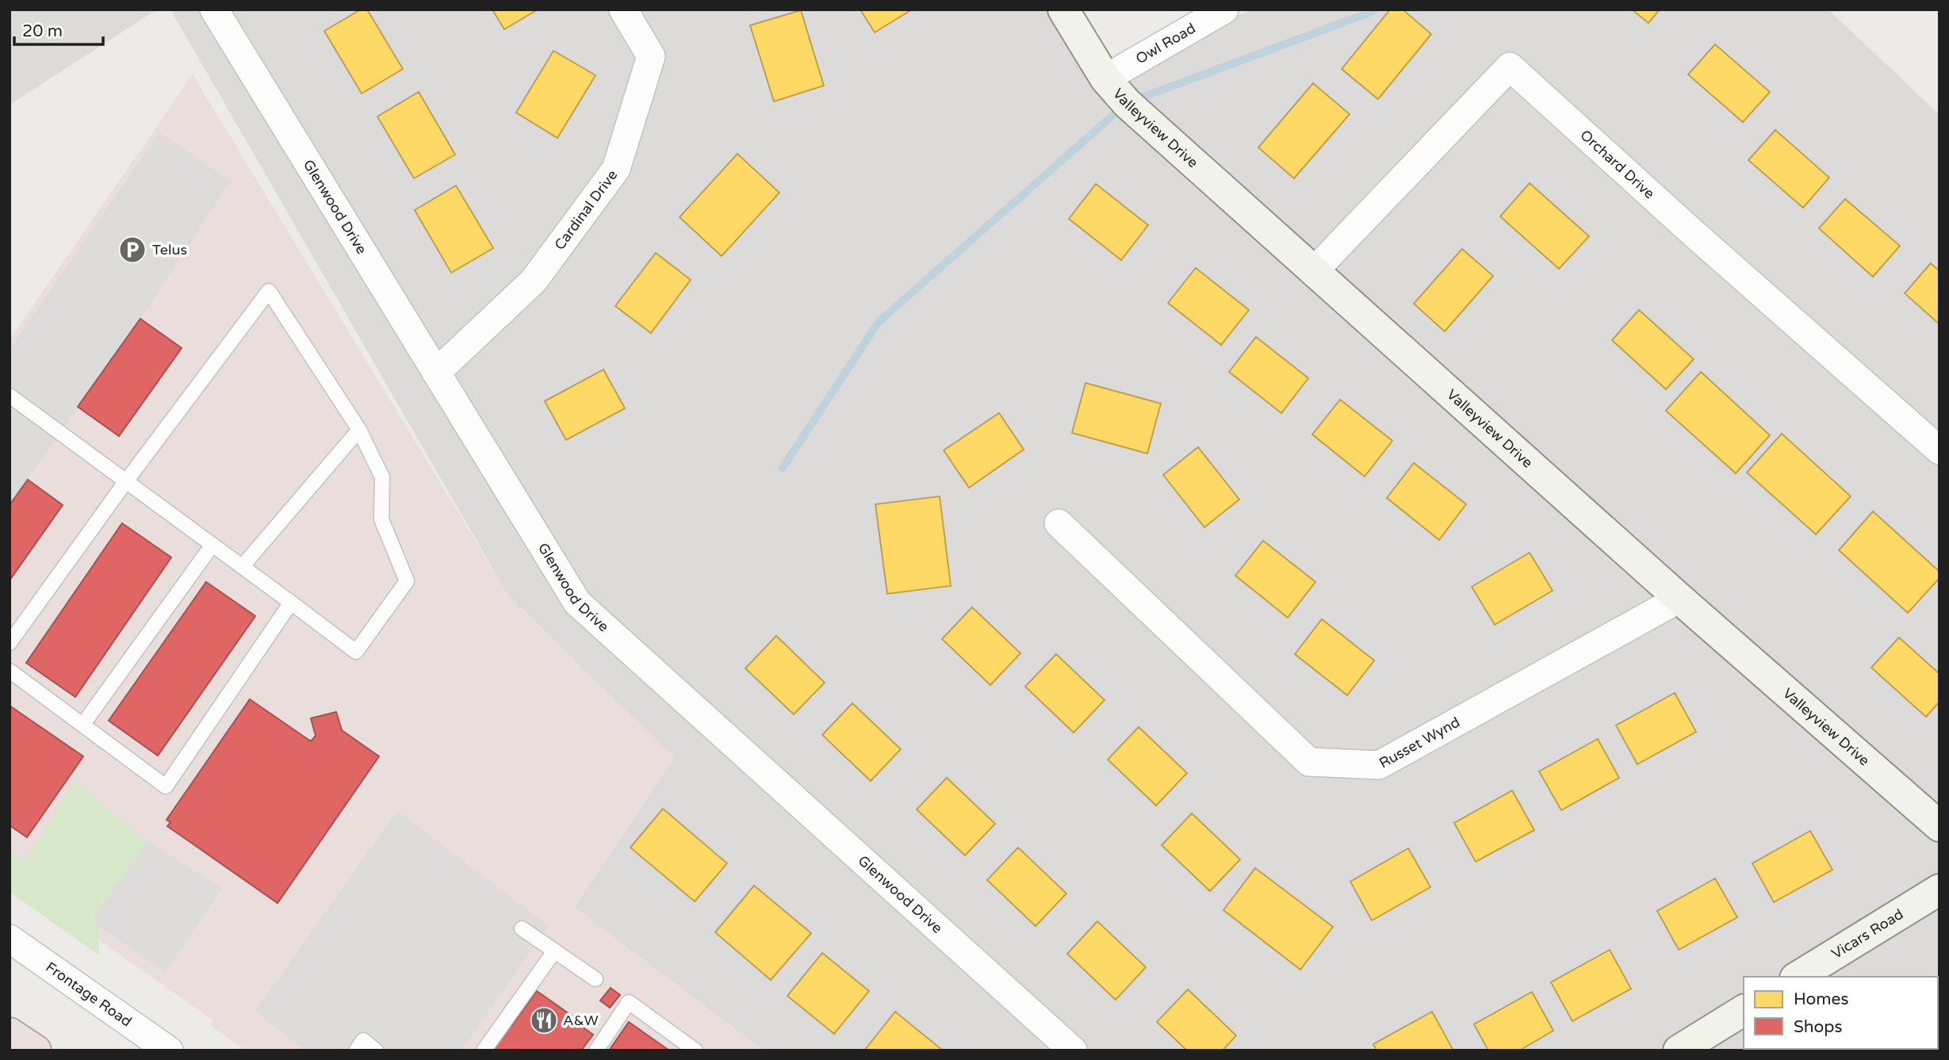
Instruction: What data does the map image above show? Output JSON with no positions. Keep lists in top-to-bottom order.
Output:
{
  "streets": {
    "street": [
      "Owl Road",
      "Valleyview Drive",
      "Orchard Drive",
      "Glenwood Drive",
      "Cardinal Drive",
      "Russet Wynd",
      "Vicars Road",
      "Frontage Road"
    ]
  },
  "crossings": [
    ["Owl Road", "Valleyview Drive"],
    ["Valleyview Drive", "Orchard Drive"],
    ["Valleyview Drive", "Russet Wynd"],
    ["Glenwood Drive", "Cardinal Drive"]
  ],
  "places": {
    "parking": ["Telus"],
    "restaurant": ["A&W"]
  },
  "legend": ["Homes", "Shops"],
  "scale_bar": "20 m"
}
